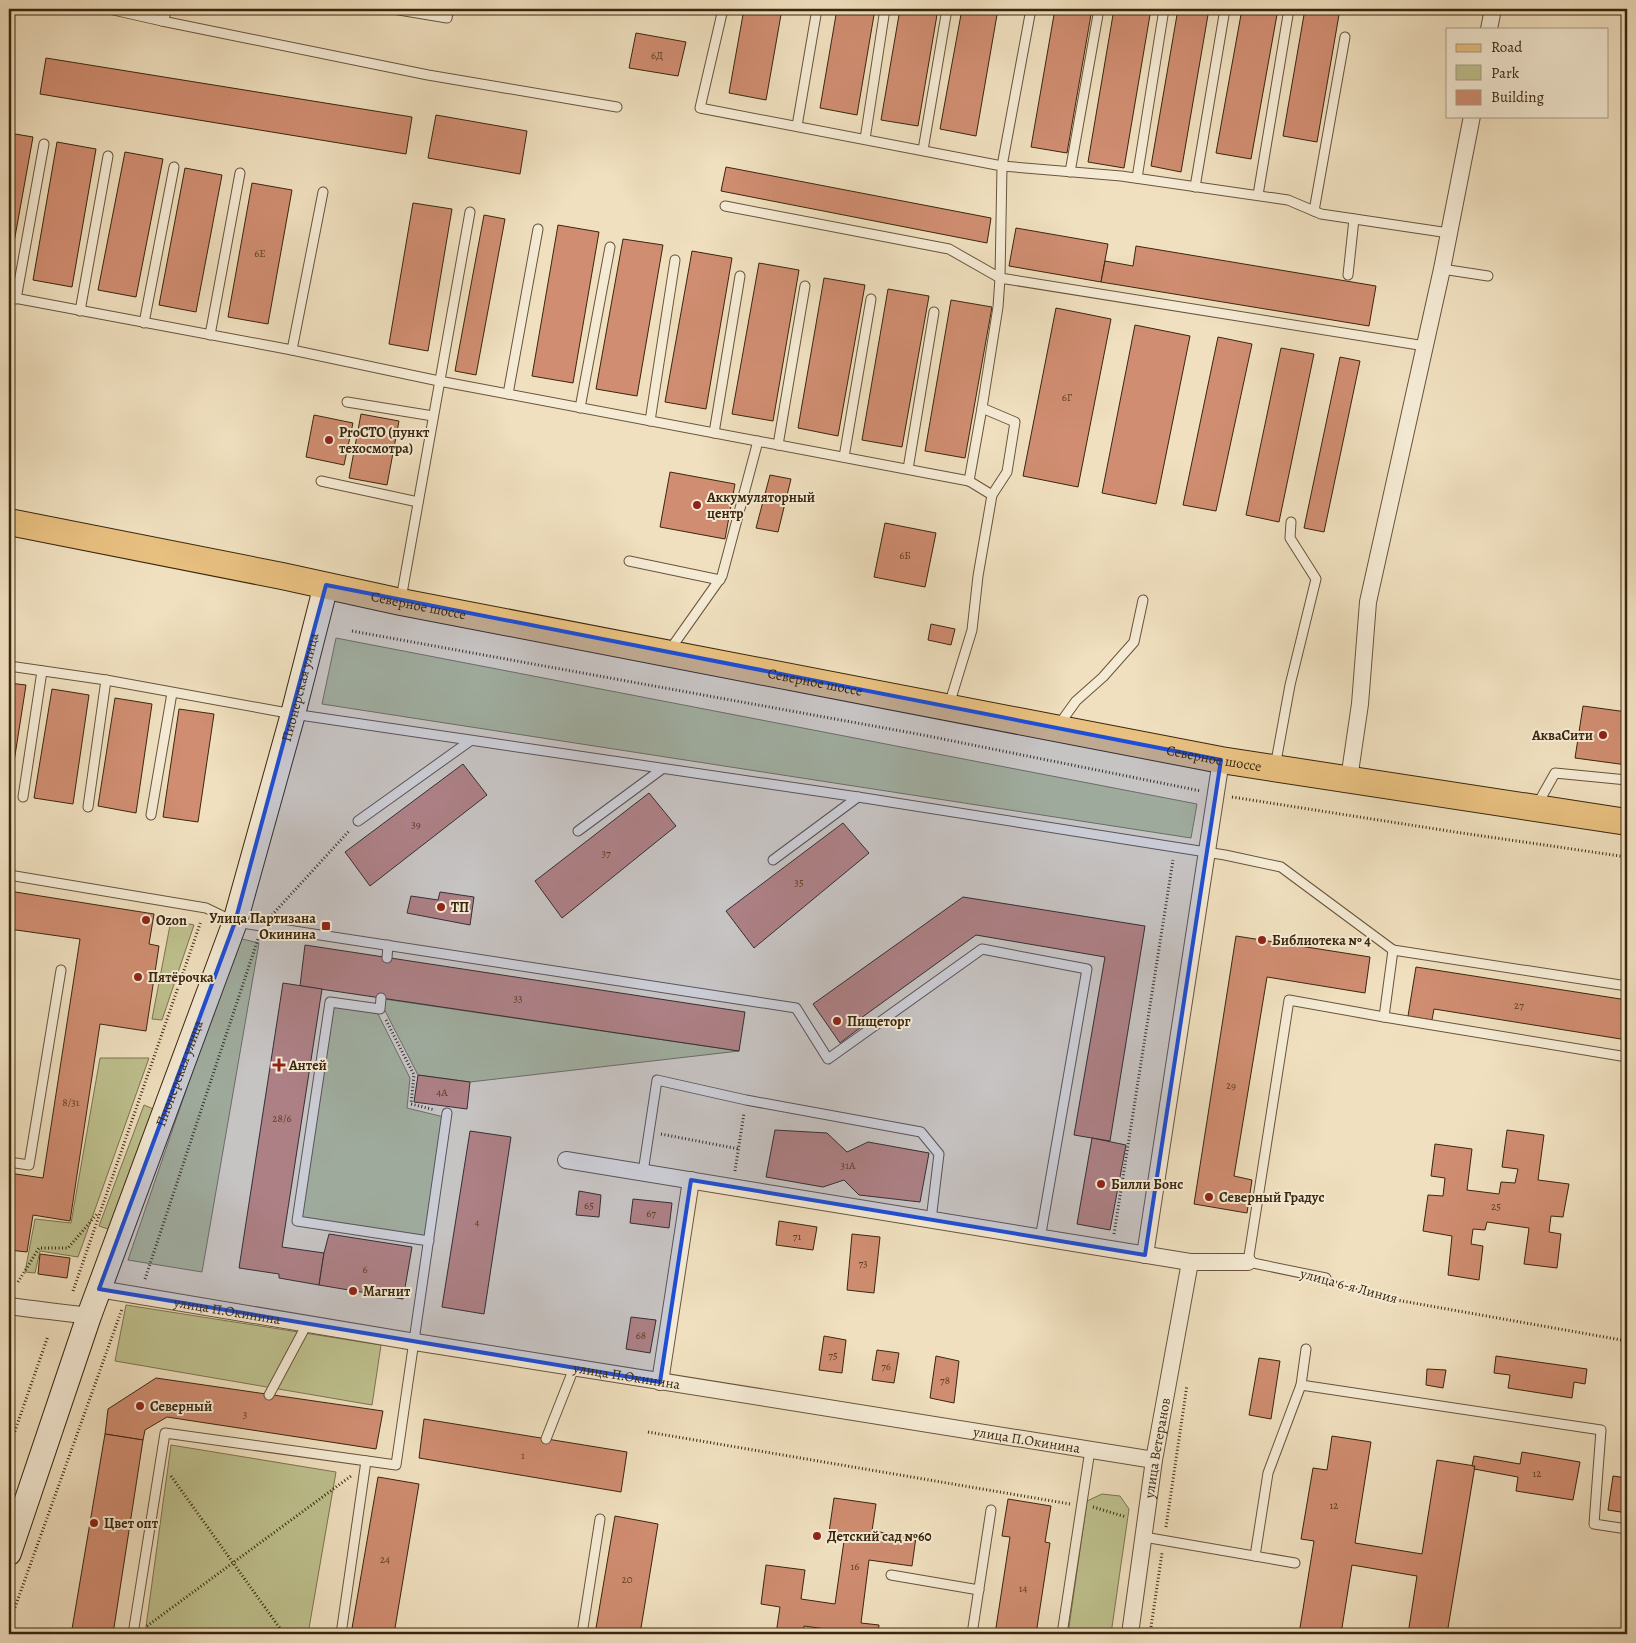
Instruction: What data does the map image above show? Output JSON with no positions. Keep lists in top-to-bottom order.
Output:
{
  "streets": {
    "main road": ["Северное шоссе"],
    "street": [
      "Пионерская улица",
      "улица 6-я Линия",
      "улица П.Окинина",
      "улица Ветеранов"
    ]
  },
  "crossings": [
    ["Северное шоссе", "Пионерская улица"],
    ["Пионерская улица", "улица П.Окинина"],
    ["улица 6-я Линия", "улица Ветеранов"],
    ["улица П.Окинина", "улица Ветеранов"]
  ],
  "places": {
    "other": [
      "ProСТО (пункт техосмотра)",
      "Аккумуляторный центр",
      "АкваСити",
      "ТП",
      "Ozon",
      "Библиотека № 4",
      "Пятёрочка",
      "Пищеторг",
      "Билли Бонс",
      "Северный Градус",
      "Магнит",
      "Северный",
      "Цвет опт",
      "Детский сад №60"
    ],
    "transit": ["Улица Партизана Окинина"],
    "health": ["Антей"]
  },
  "house_numbers": [
    "6Д",
    "6Е",
    "6Г",
    "6Б",
    "39",
    "37",
    "35",
    "33",
    "27",
    "29",
    "4А",
    "8/31",
    "28/6",
    "31А",
    "65",
    "25",
    "67",
    "4",
    "71",
    "73",
    "6",
    "68",
    "75",
    "76",
    "78",
    "3",
    "1",
    "12",
    "12",
    "24",
    "16",
    "20",
    "14"
  ],
  "legend": ["Road", "Park", "Building"]
}
